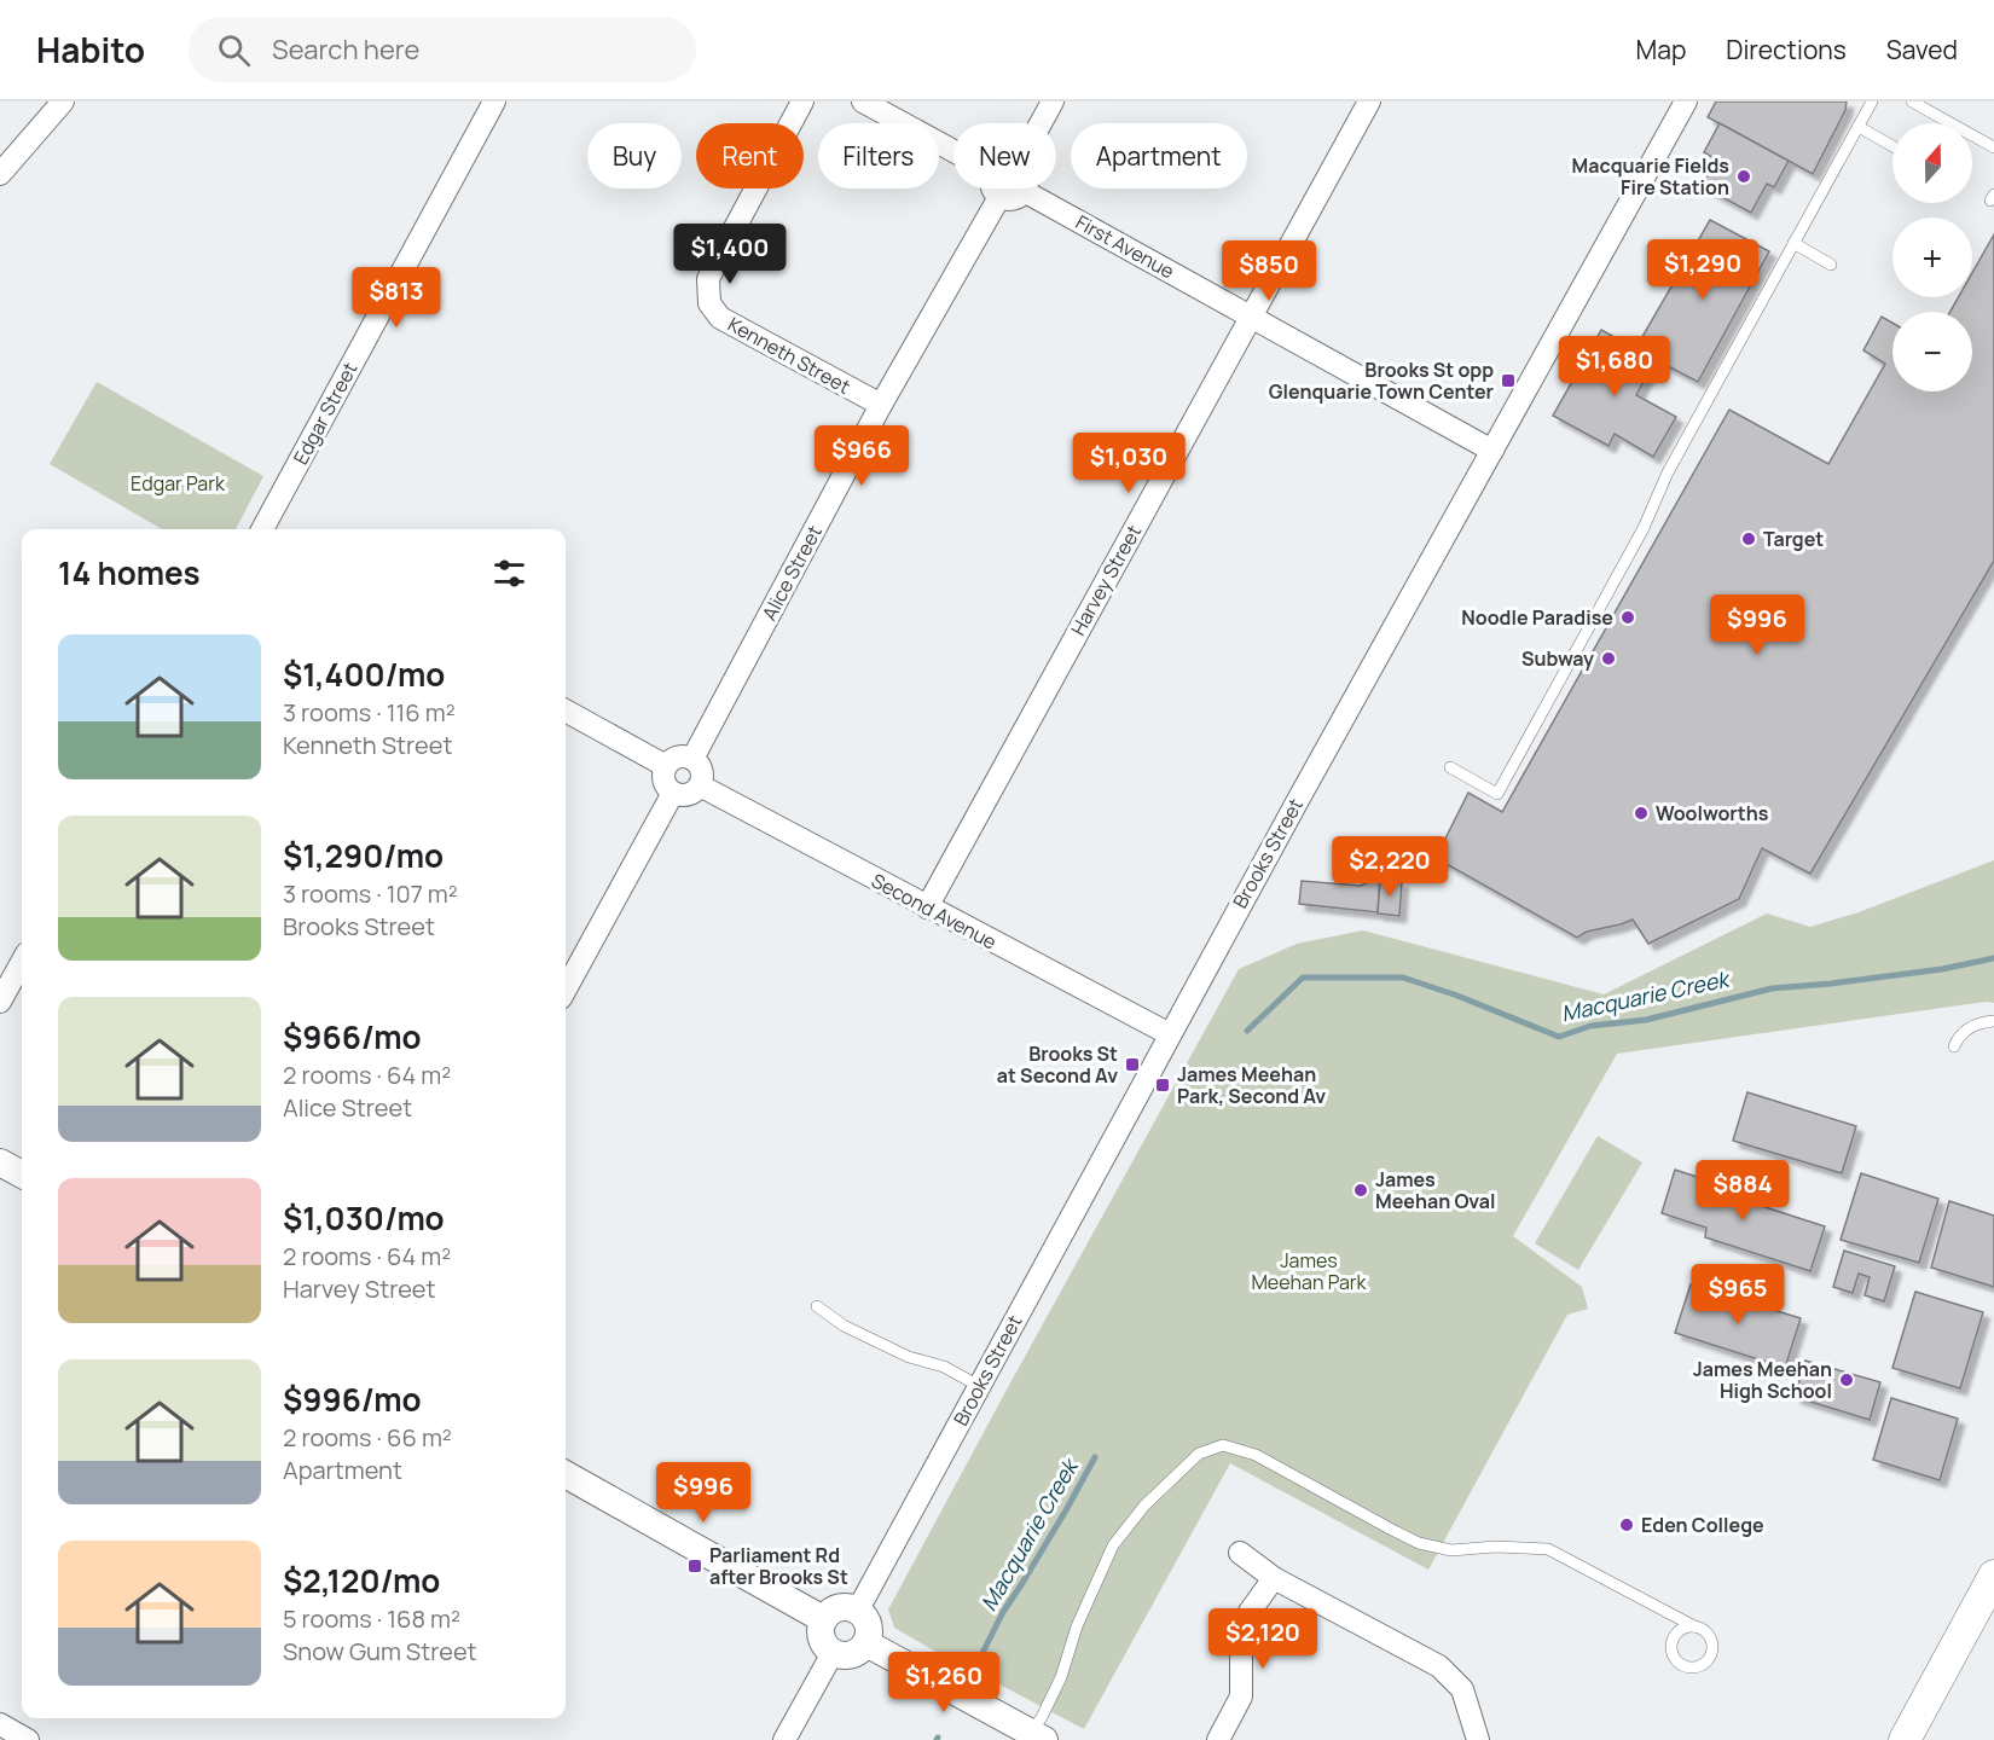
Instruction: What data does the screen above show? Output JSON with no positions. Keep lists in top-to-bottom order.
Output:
{
  "streets": {
    "street": [
      "First Avenue",
      "Kenneth Street",
      "Edgar Street",
      "Alice Street",
      "Harvey Street",
      "Brooks Street",
      "Second Avenue"
    ]
  },
  "crossings": [
    ["First Avenue", "Harvey Street"],
    ["First Avenue", "Brooks Street"],
    ["Kenneth Street", "Alice Street"],
    ["Alice Street", "Second Avenue"],
    ["Harvey Street", "Second Avenue"],
    ["Brooks Street", "Second Avenue"]
  ],
  "water": ["Macquarie Creek"],
  "parks": ["Edgar Park", "James Meehan Park"],
  "places": {
    "other": [
      "Macquarie Fields Fire Station",
      "Target",
      "Noodle Paradise",
      "Subway",
      "Woolworths",
      "James Meehan Oval",
      "James Meehan High School",
      "Eden College"
    ],
    "transit": [
      "Brooks St opp Glenquarie Town Center",
      "Brooks St at Second Av",
      "James Meehan Park, Second Av",
      "Parliament Rd after Brooks St"
    ]
  },
  "north": "top",
  "page": {
    "header": "Habito",
    "search": "Search here",
    "nav": ["Map", "Directions", "Saved"],
    "map_buttons": ["+", "−"],
    "chip": [
      "Buy",
      "Rent",
      "Filters",
      "New",
      "Apartment"
    ],
    "price": [
      "$1,400",
      "$1,290",
      "$850",
      "$813",
      "$1,680",
      "$966",
      "$1,030",
      "$996",
      "$2,220",
      "$884",
      "$965",
      "$996",
      "$2,120",
      "$1,260"
    ],
    "heading": "14 homes",
    "list": [
      {
        "name": "$1,400/mo",
        "note": "3 rooms · 116 m² · Kenneth Street"
      },
      {
        "name": "$1,290/mo",
        "note": "3 rooms · 107 m² · Brooks Street"
      },
      {
        "name": "$966/mo",
        "note": "2 rooms · 64 m² · Alice Street"
      },
      {
        "name": "$1,030/mo",
        "note": "2 rooms · 64 m² · Harvey Street"
      },
      {
        "name": "$996/mo",
        "note": "2 rooms · 66 m² · Apartment"
      },
      {
        "name": "$2,120/mo",
        "note": "5 rooms · 168 m² · Snow Gum Street"
      }
    ]
  }
}
